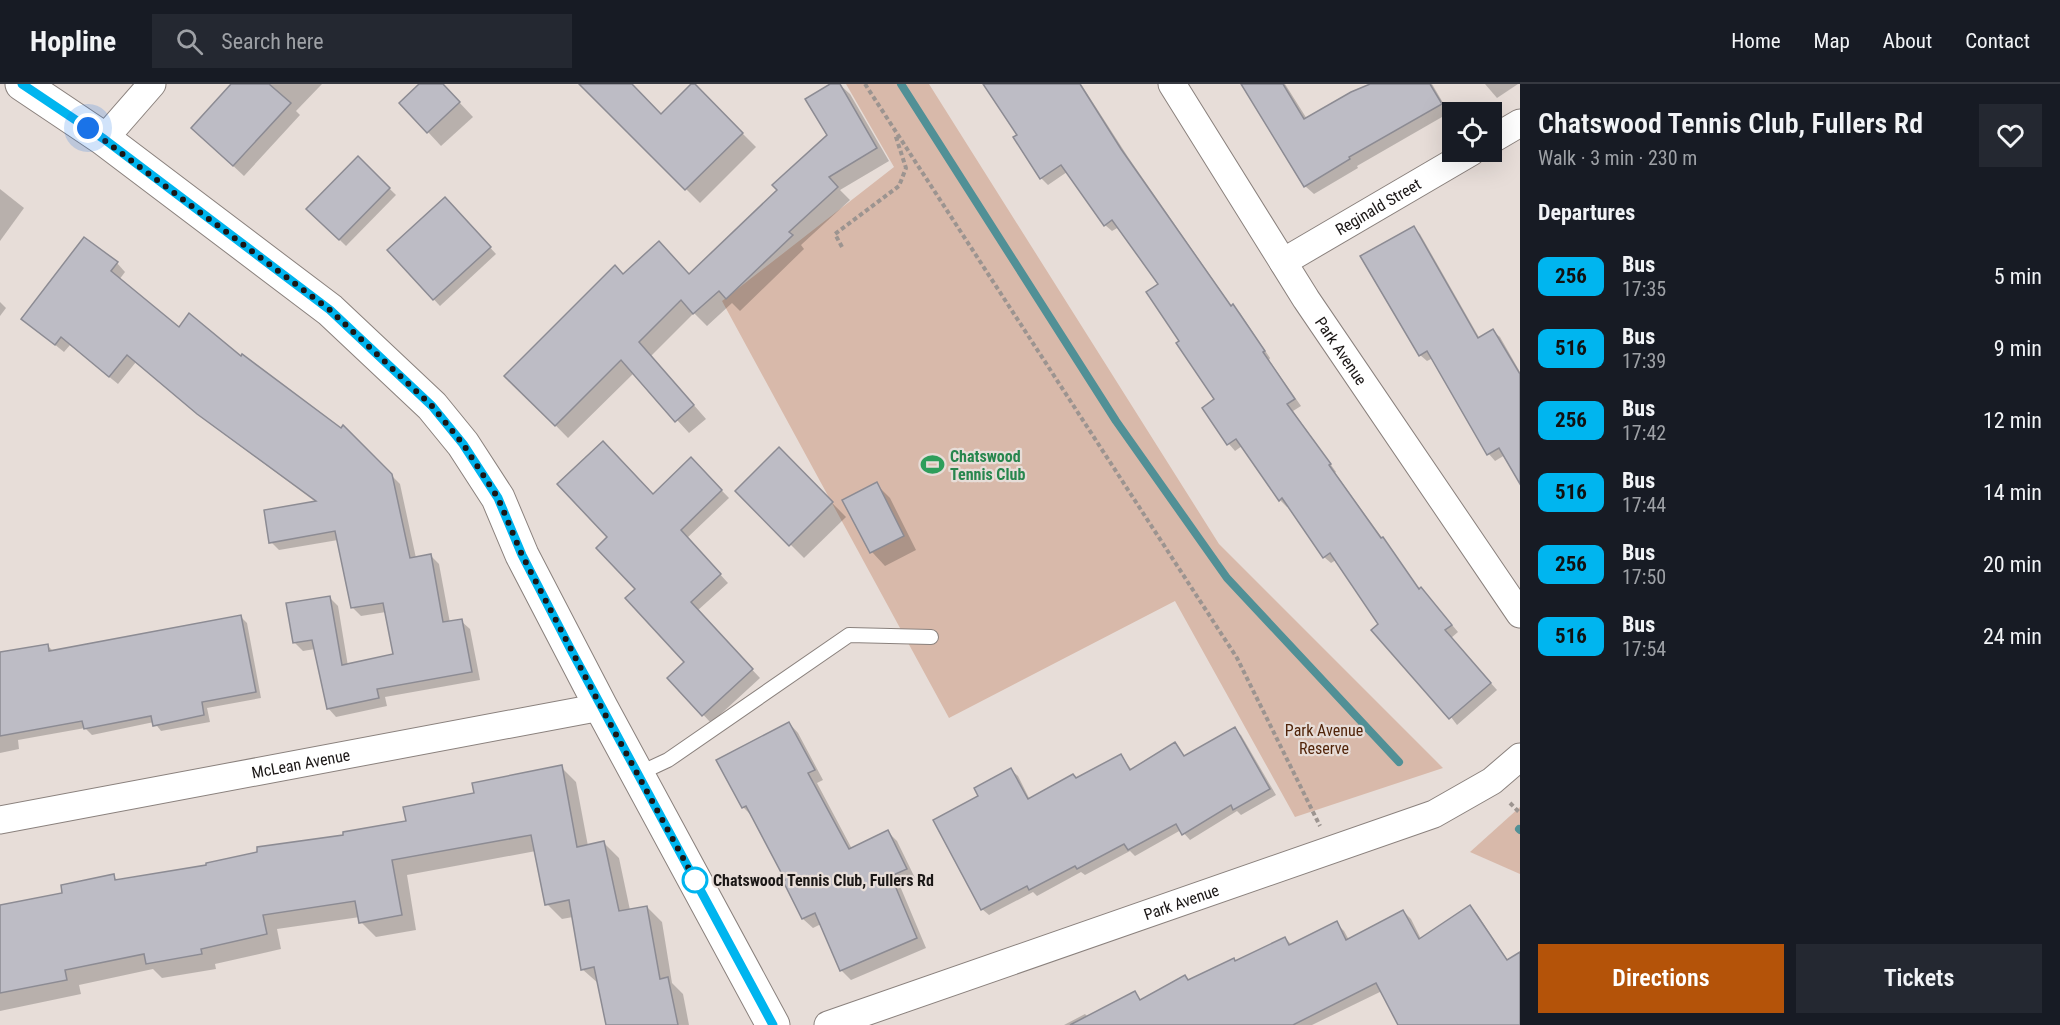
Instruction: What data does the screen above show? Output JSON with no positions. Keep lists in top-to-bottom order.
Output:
{
  "streets": {
    "street": ["Reginald Street", "Park Avenue", "McLean Avenue"]
  },
  "crossings": [
    ["Reginald Street", "Park Avenue"]
  ],
  "parks": ["Park Avenue Reserve"],
  "places": {
    "sports": ["Chatswood Tennis Club"],
    "other": ["Chatswood Tennis Club, Fullers Rd"]
  },
  "lines": ["bus line 256"],
  "page": {
    "header": "Hopline",
    "search": "Search here",
    "nav": [
      "Home",
      "Map",
      "About",
      "Contact"
    ],
    "heading": [
      ["Chatswood Tennis Club, Fullers Rd", "Walk · 3 min · 230 m"],
      "Departures"
    ],
    "list": [
      {
        "mark": "256",
        "name": "Bus",
        "note": "17:35",
        "value": "5 min"
      },
      {
        "mark": "516",
        "name": "Bus",
        "note": "17:39",
        "value": "9 min"
      },
      {
        "mark": "256",
        "name": "Bus",
        "note": "17:42",
        "value": "12 min"
      },
      {
        "mark": "516",
        "name": "Bus",
        "note": "17:44",
        "value": "14 min"
      },
      {
        "mark": "256",
        "name": "Bus",
        "note": "17:50",
        "value": "20 min"
      },
      {
        "mark": "516",
        "name": "Bus",
        "note": "17:54",
        "value": "24 min"
      }
    ],
    "buttons": ["Directions", "Tickets"]
  }
}
